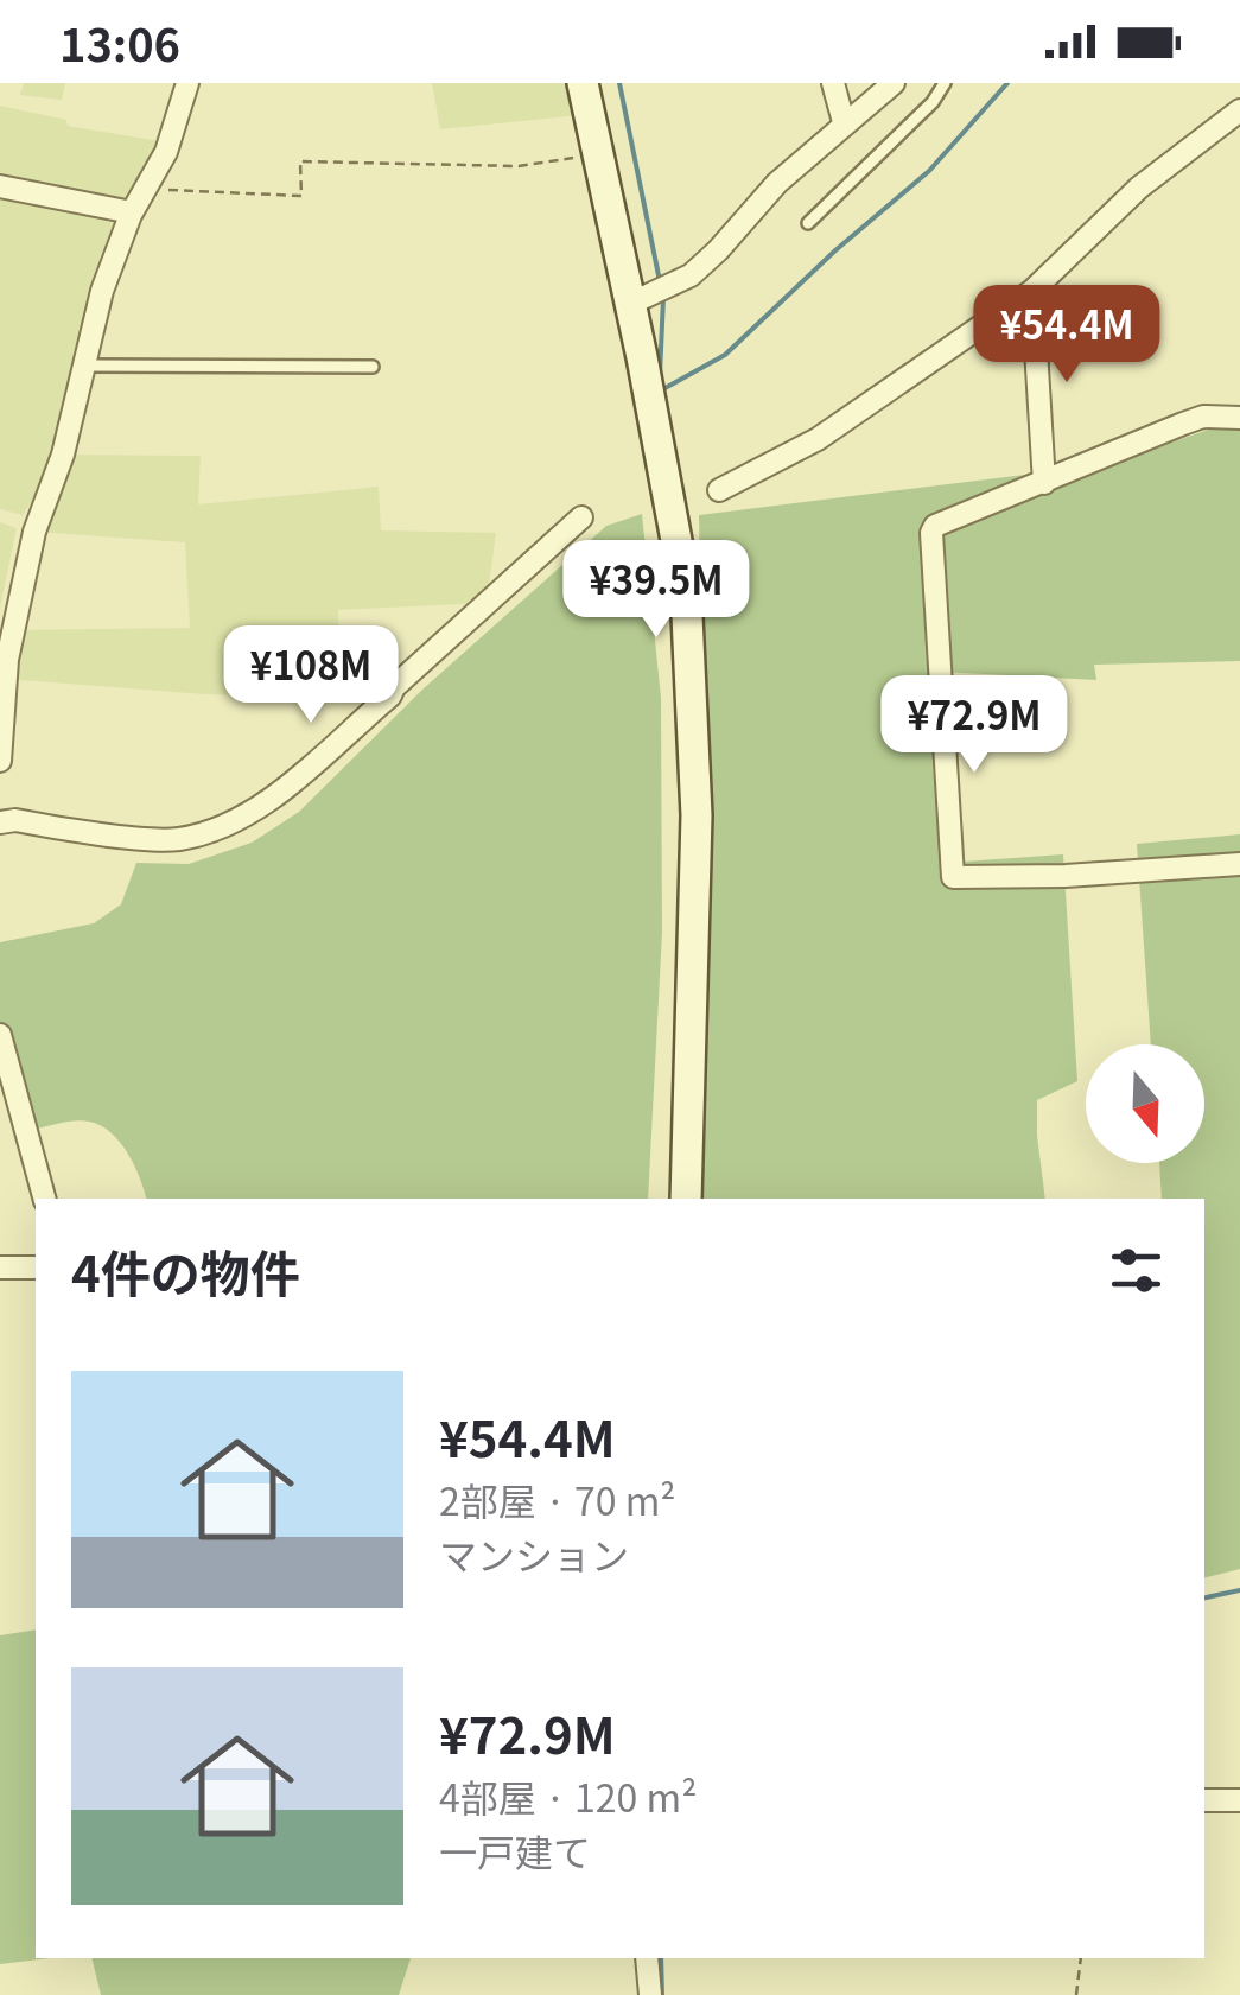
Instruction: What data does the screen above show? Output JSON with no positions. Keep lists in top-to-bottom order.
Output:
{
  "north": "bottom",
  "page": {
    "status": "13:06",
    "price": [
      "¥54.4M",
      "¥39.5M",
      "¥108M",
      "¥72.9M"
    ],
    "heading": "4件の物件",
    "list": [
      {
        "name": "¥54.4M",
        "note": "2部屋 · 70 m² · マンション"
      },
      {
        "name": "¥72.9M",
        "note": "4部屋 · 120 m² · 一戸建て"
      }
    ]
  }
}
